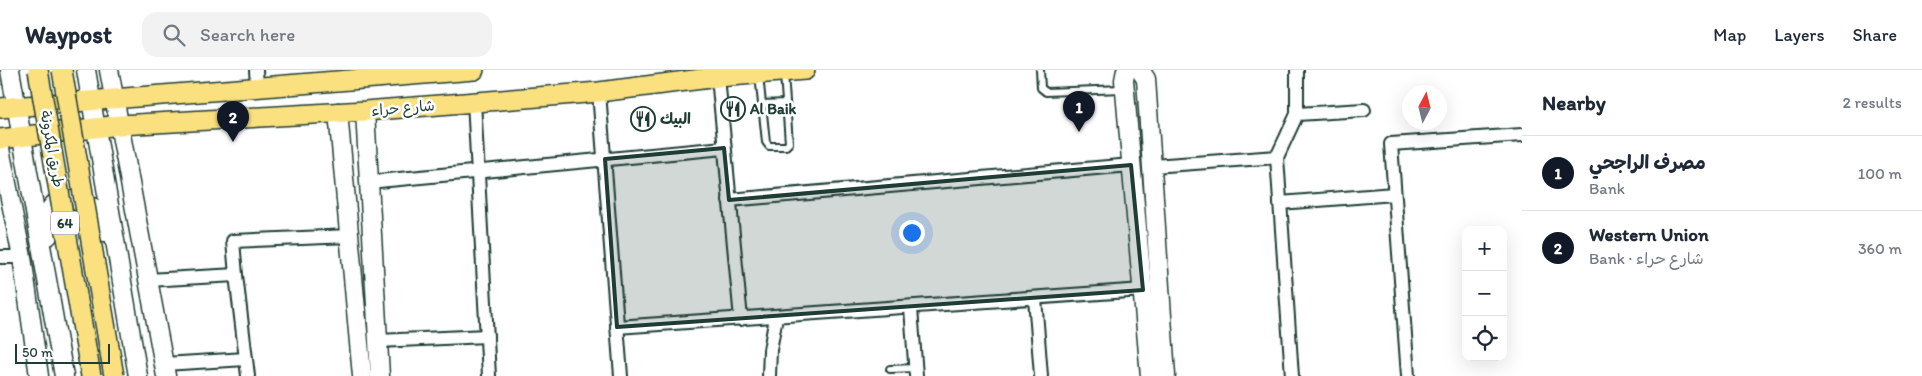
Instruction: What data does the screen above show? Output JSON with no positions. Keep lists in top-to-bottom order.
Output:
{
  "streets": {
    "main road": ["شارع حراء", "طريق المكرونة", "64"]
  },
  "places": {
    "restaurant": ["Al Baik", "البيك"]
  },
  "scale_bar": "50 m",
  "north": "top",
  "page": {
    "header": "Waypost",
    "search": "Search here",
    "nav": ["Map", "Layers", "Share"],
    "heading": ["Nearby", "2 results"],
    "pins": ["1", "2"],
    "list": [
      {
        "mark": "1",
        "name": "مصرف الراجحي",
        "note": "Bank",
        "value": "100 m"
      },
      {
        "mark": "2",
        "name": "Western Union",
        "note": "Bank · شارع حراء",
        "value": "360 m"
      }
    ],
    "map_buttons": ["+", "−"],
    "scale": "50 m"
  }
}
